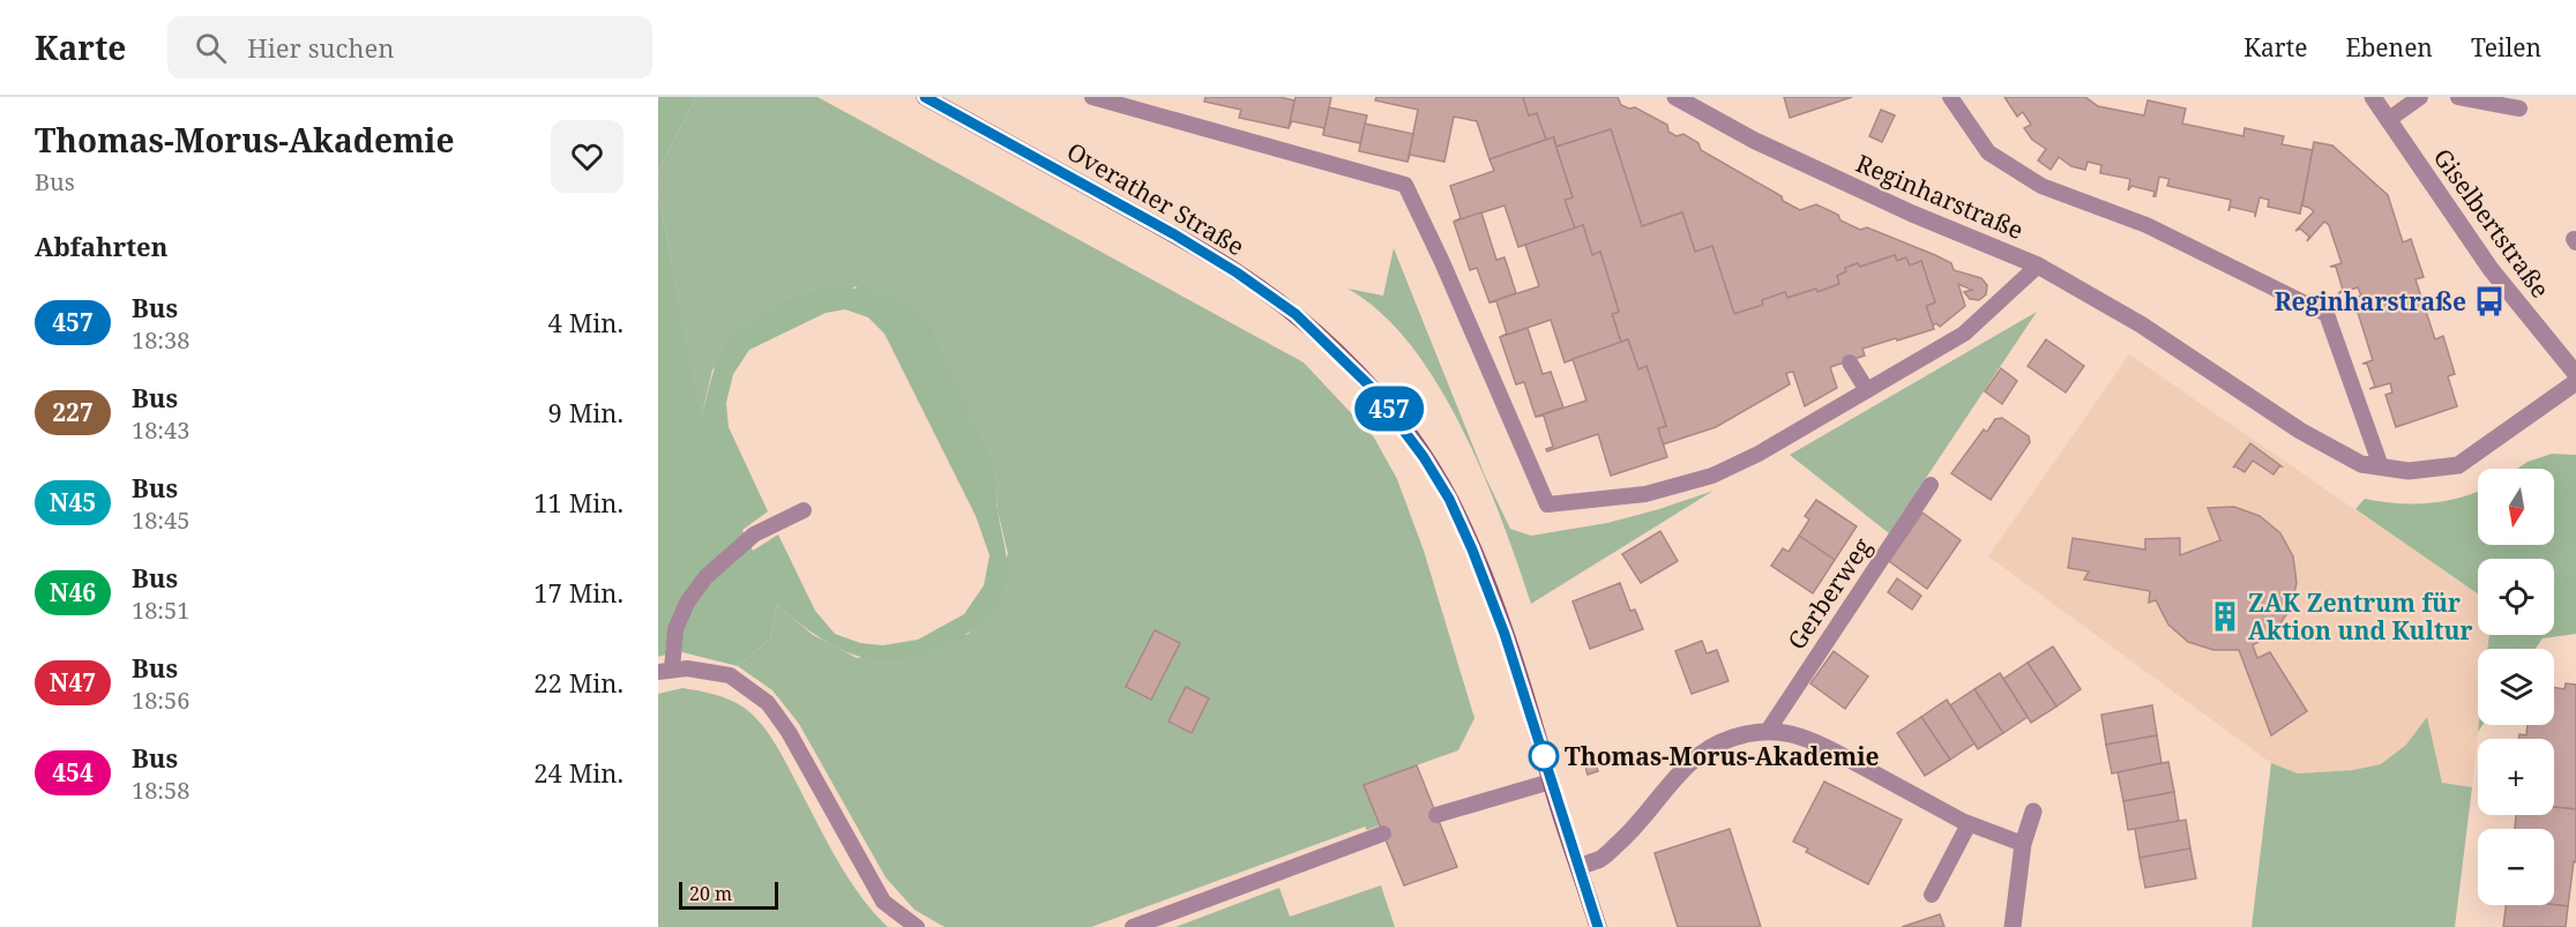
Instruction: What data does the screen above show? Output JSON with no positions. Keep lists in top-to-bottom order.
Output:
{
  "streets": {
    "main road": ["Overather Straße"],
    "street": ["Reginharstraße", "Giselbertstraße"],
    "lane": ["Gerberweg"]
  },
  "places": {
    "bus stop": ["Reginharstraße"],
    "building": ["ZAK Zentrum für Aktion und Kultur"],
    "other": ["Thomas-Morus-Akademie"]
  },
  "lines": ["bus line 457"],
  "scale_bar": "20 m",
  "north": "bottom",
  "page": {
    "header": "Karte",
    "search": "Hier suchen",
    "nav": ["Karte", "Ebenen", "Teilen"],
    "heading": [
      ["Thomas-Morus-Akademie", "Bus"],
      "Abfahrten"
    ],
    "on_map": "457",
    "list": [
      {
        "mark": "457",
        "name": "Bus",
        "note": "18:38",
        "value": "4 Min."
      },
      {
        "mark": "227",
        "name": "Bus",
        "note": "18:43",
        "value": "9 Min."
      },
      {
        "mark": "N45",
        "name": "Bus",
        "note": "18:45",
        "value": "11 Min."
      },
      {
        "mark": "N46",
        "name": "Bus",
        "note": "18:51",
        "value": "17 Min."
      },
      {
        "mark": "N47",
        "name": "Bus",
        "note": "18:56",
        "value": "22 Min."
      },
      {
        "mark": "454",
        "name": "Bus",
        "note": "18:58",
        "value": "24 Min."
      }
    ],
    "map_buttons": ["+", "−"],
    "scale": "20 m"
  }
}
